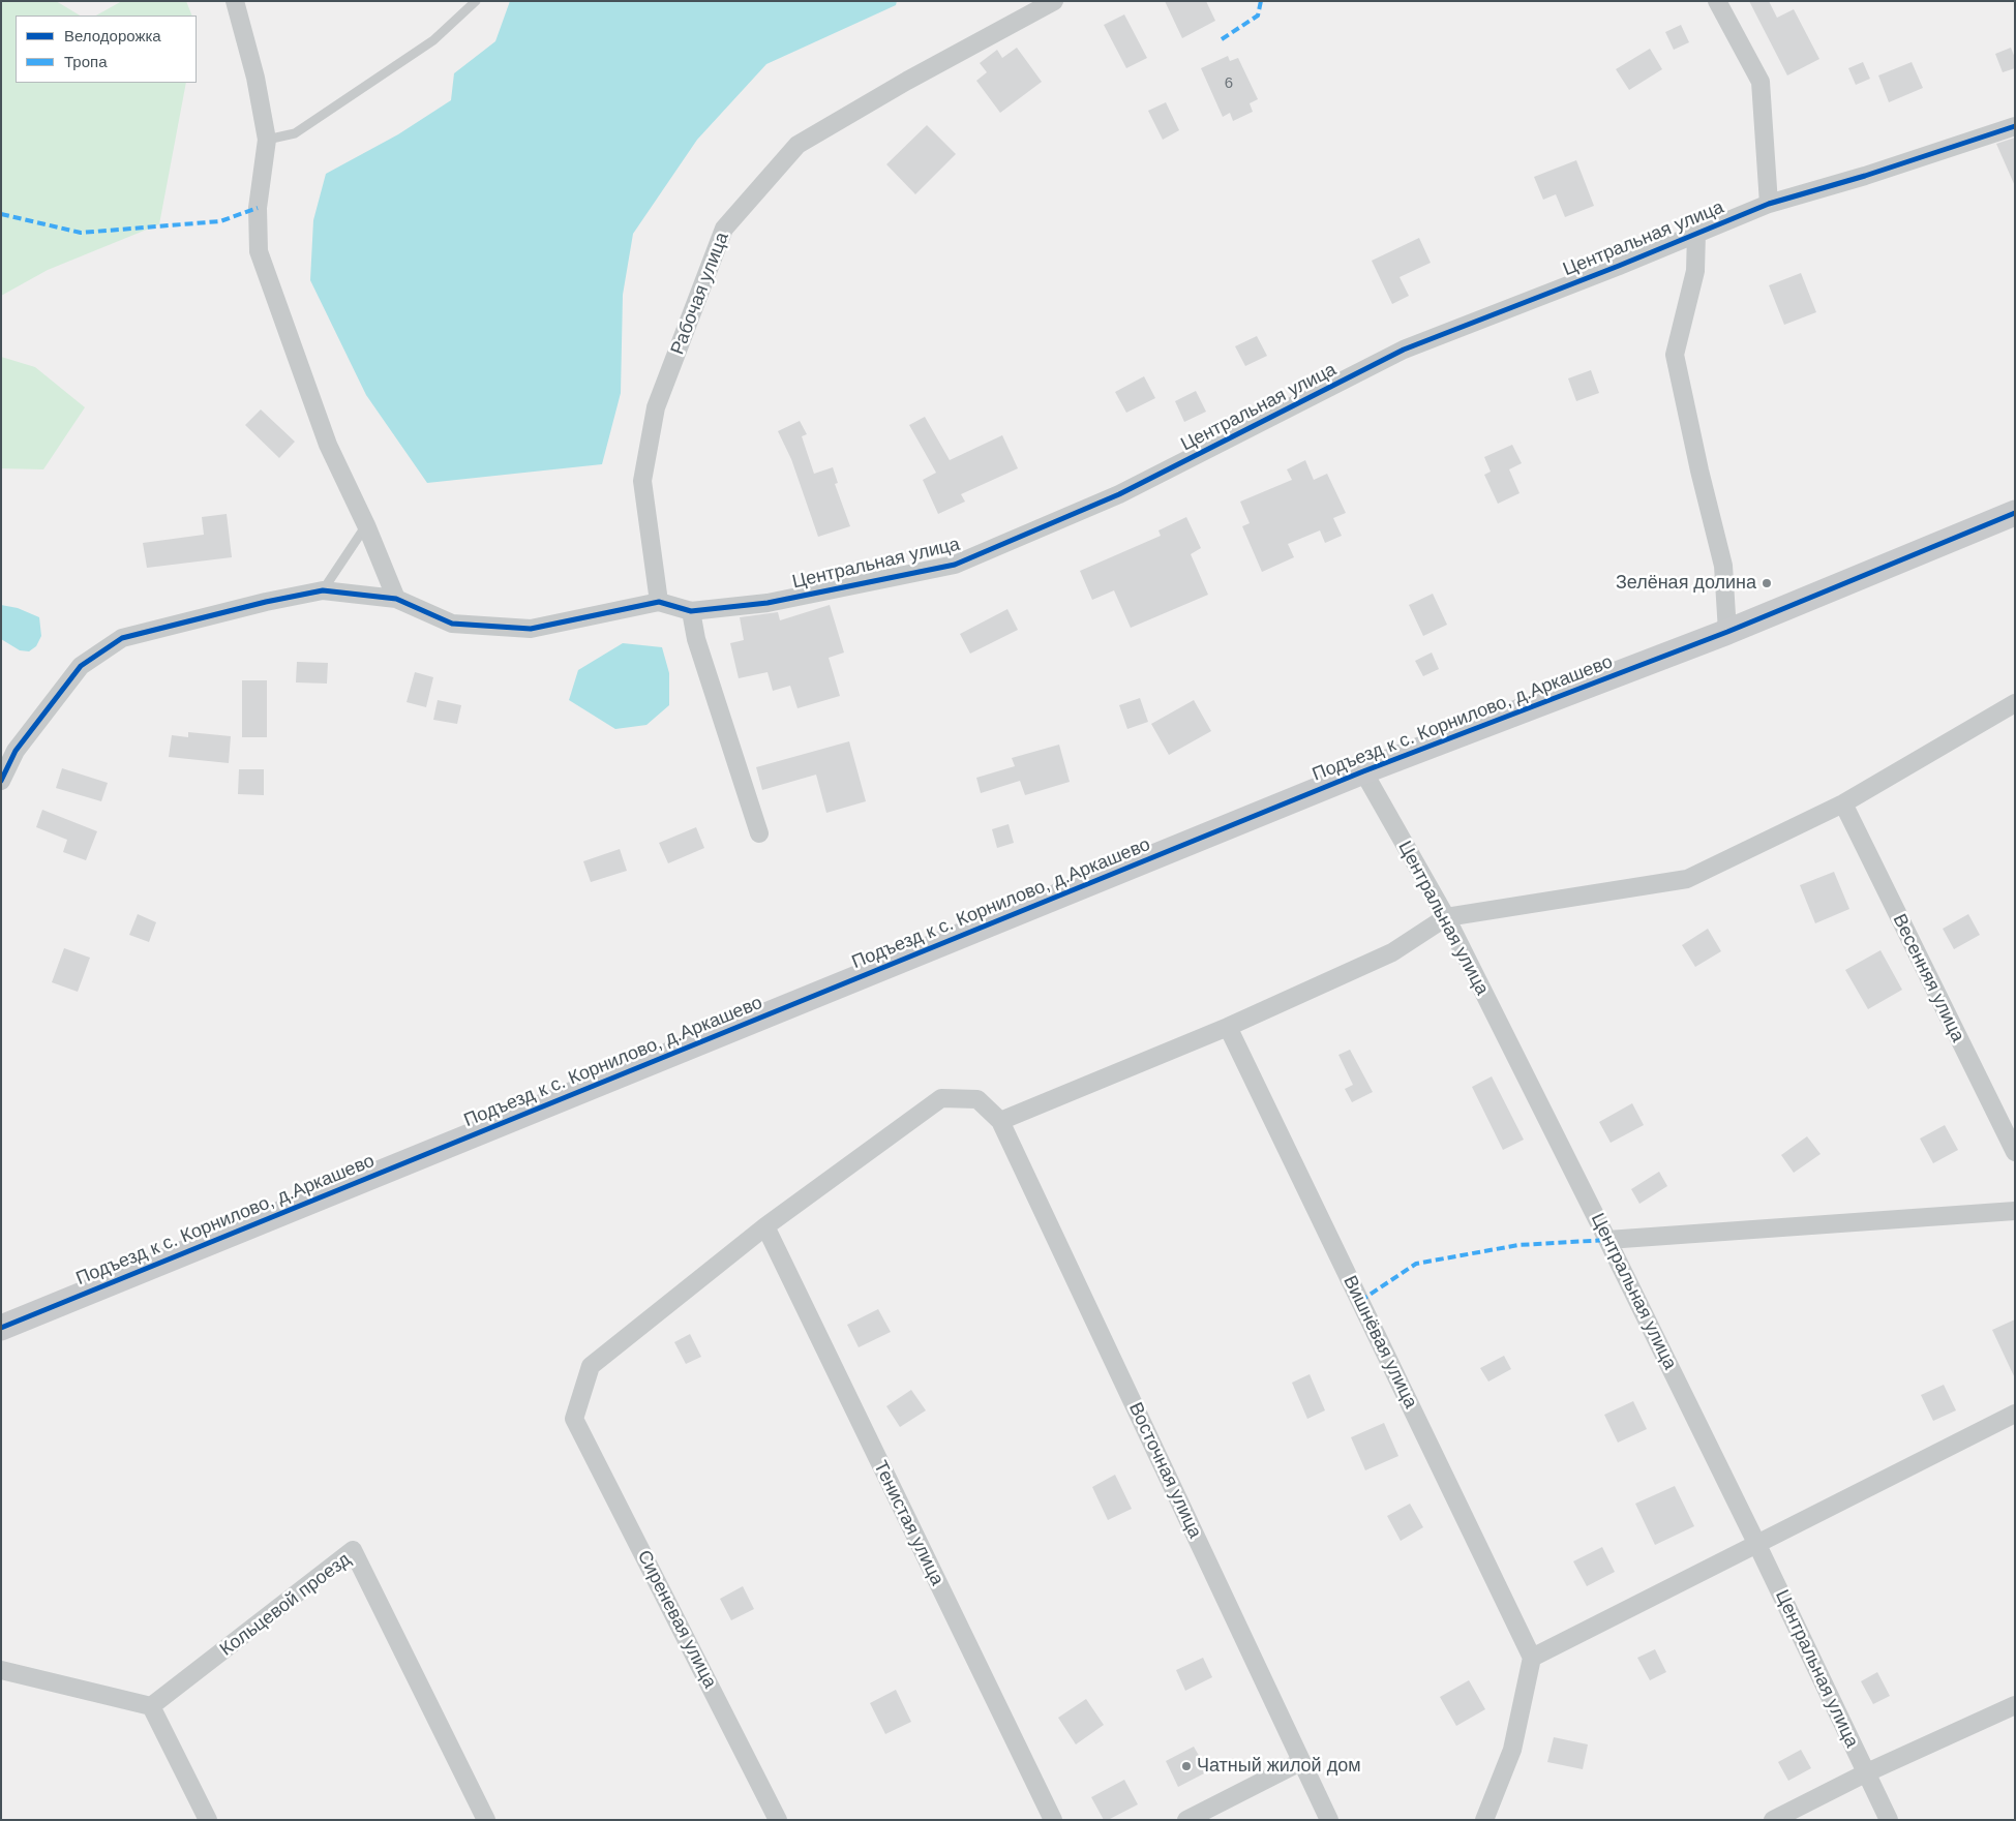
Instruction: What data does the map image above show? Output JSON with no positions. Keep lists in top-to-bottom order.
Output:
{
  "streets": {
    "street": [
      "Центральная улица",
      "Рабочая улица",
      "Подъезд к с. Корнилово, д.Аркашево",
      "Весенняя улица",
      "Вишнёвая улица",
      "Восточная улица",
      "Тенистая улица",
      "Кольцевой проезд",
      "Сиреневая улица"
    ]
  },
  "crossings": [
    ["Центральная улица", "Рабочая улица"],
    ["Центральная улица", "Подъезд к с. Корнилово, д.Аркашево"],
    ["Тенистая улица", "Сиреневая улица"]
  ],
  "places": ["Зелёная долина", "Чатный жилой дом"],
  "house_numbers": ["6"],
  "legend": ["Велодорожка", "Тропа"]
}
